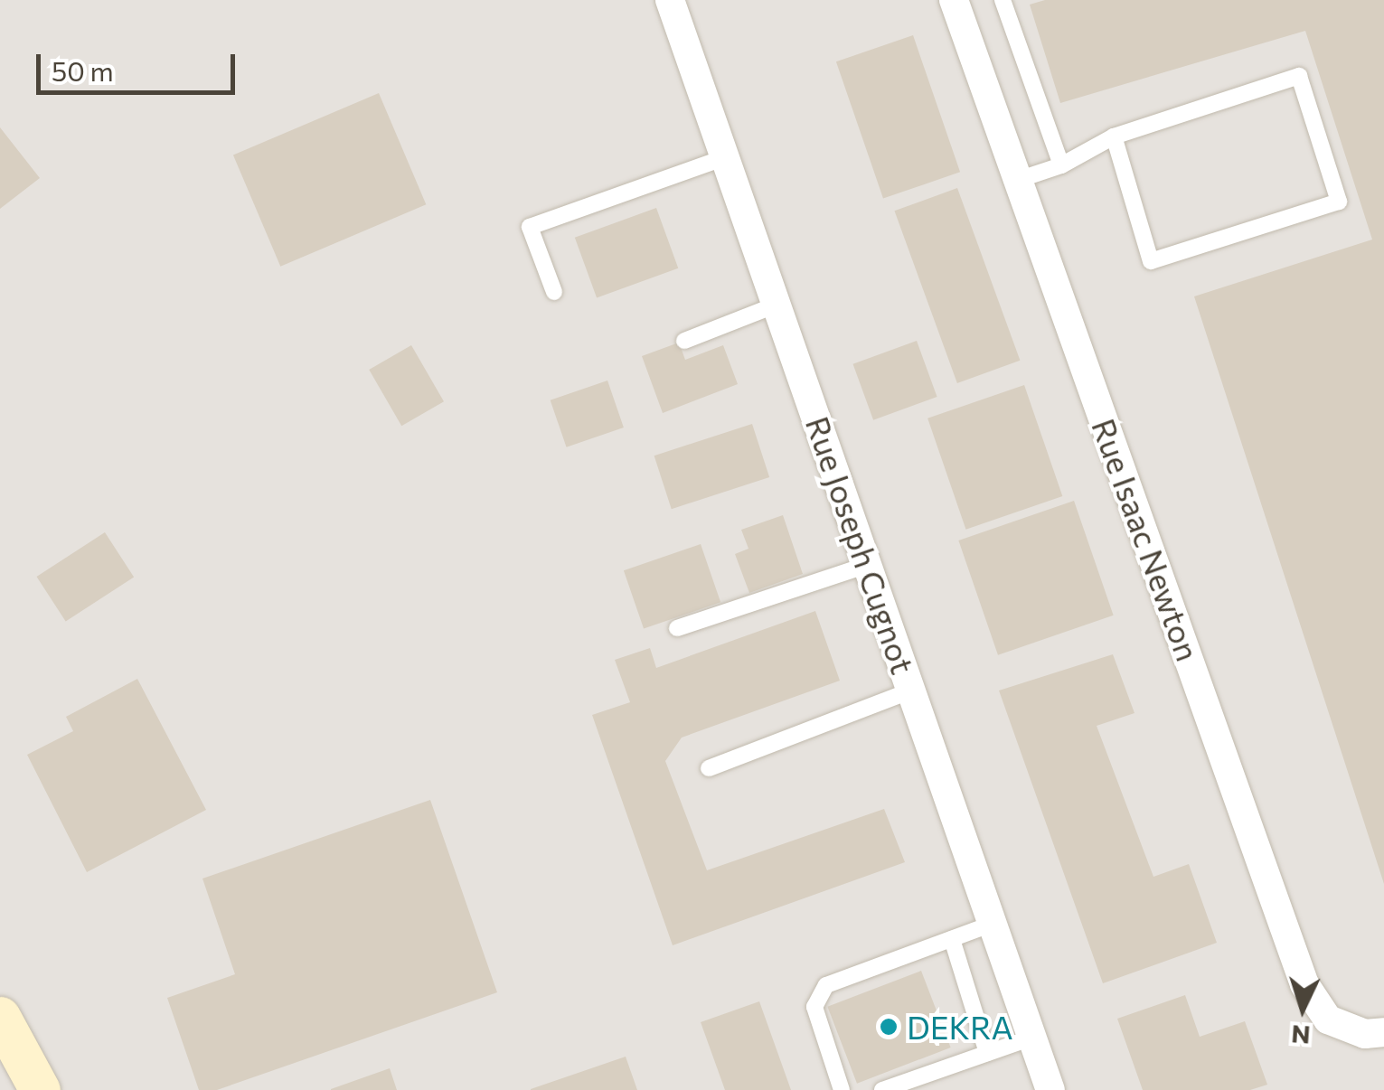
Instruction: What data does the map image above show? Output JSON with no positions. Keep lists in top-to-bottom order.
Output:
{
  "streets": {
    "street": ["Rue Isaac Newton", "Rue Joseph Cugnot"]
  },
  "places": ["DEKRA"],
  "scale_bar": "50 m",
  "north": "bottom"
}
